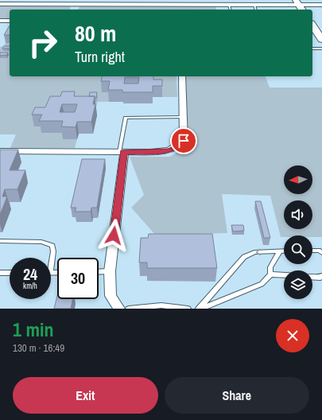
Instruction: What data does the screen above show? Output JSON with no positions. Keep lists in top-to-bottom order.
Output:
{
  "north": "left",
  "page": {
    "turn": ["80 m", "Turn right"],
    "speed": "24 km/h",
    "limit": "30",
    "heading": ["1 min", "130 m · 16:49"],
    "buttons": ["Exit", "Share"]
  }
}
